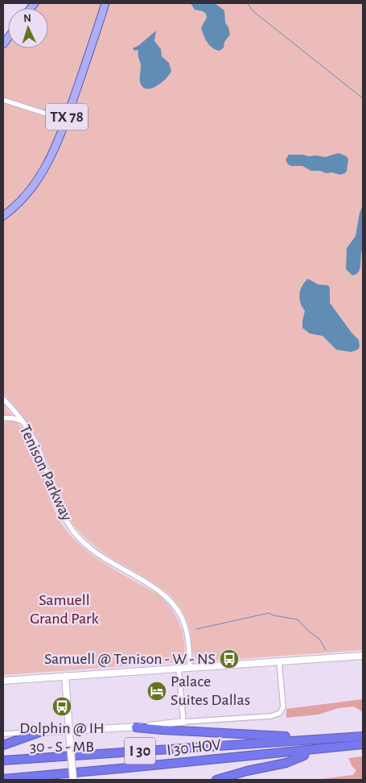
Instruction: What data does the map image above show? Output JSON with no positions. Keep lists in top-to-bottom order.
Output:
{
  "streets": {
    "highway": ["I 30 HOV", "I 30"],
    "main road": ["TX 78"],
    "street": ["Tenison Parkway"]
  },
  "crossings": [
    ["I 30 HOV", "I 30"]
  ],
  "parks": ["Samuell Grand Park"],
  "places": {
    "bus stop": ["Samuell @ Tenison - W - NS", "Dolphin @ IH 30 - S - MB"],
    "hotel": ["Palace Suites Dallas"]
  },
  "north": "top"
}
